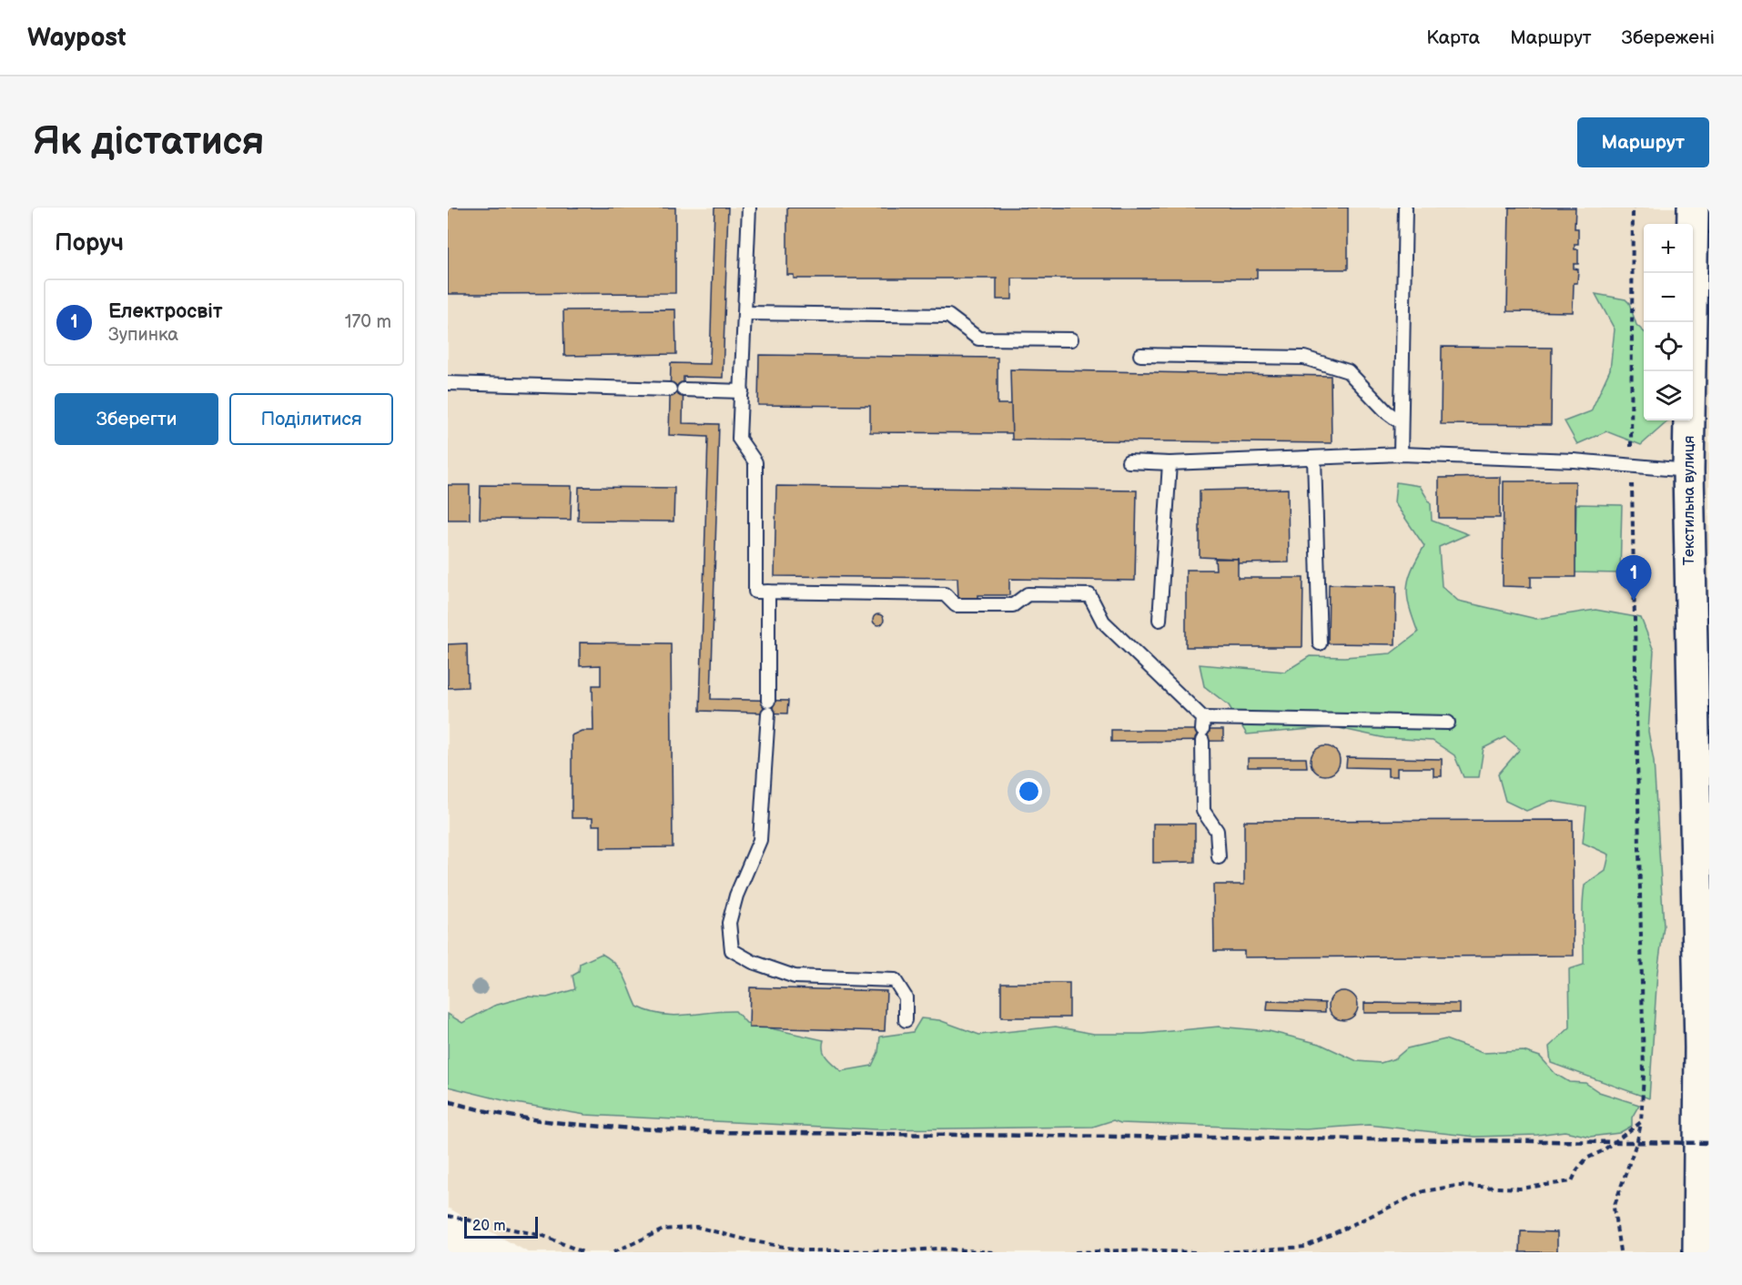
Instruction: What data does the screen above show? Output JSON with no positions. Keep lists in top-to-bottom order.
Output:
{
  "streets": {
    "street": ["Текстильна вулиця"]
  },
  "scale_bar": "20 m",
  "page": {
    "header": "Waypost",
    "nav": ["Карта", "Маршрут", "Збережені"],
    "buttons": [
      "Маршрут",
      ["Зберегти", "Поділитися"]
    ],
    "title": "Як дістатися",
    "heading": "Поруч",
    "map_buttons": ["+", "−"],
    "list": [
      {
        "mark": "1",
        "name": "Електросвіт",
        "note": "Зупинка",
        "value": "170 m"
      }
    ],
    "pins": "1",
    "scale": "20 m"
  }
}
